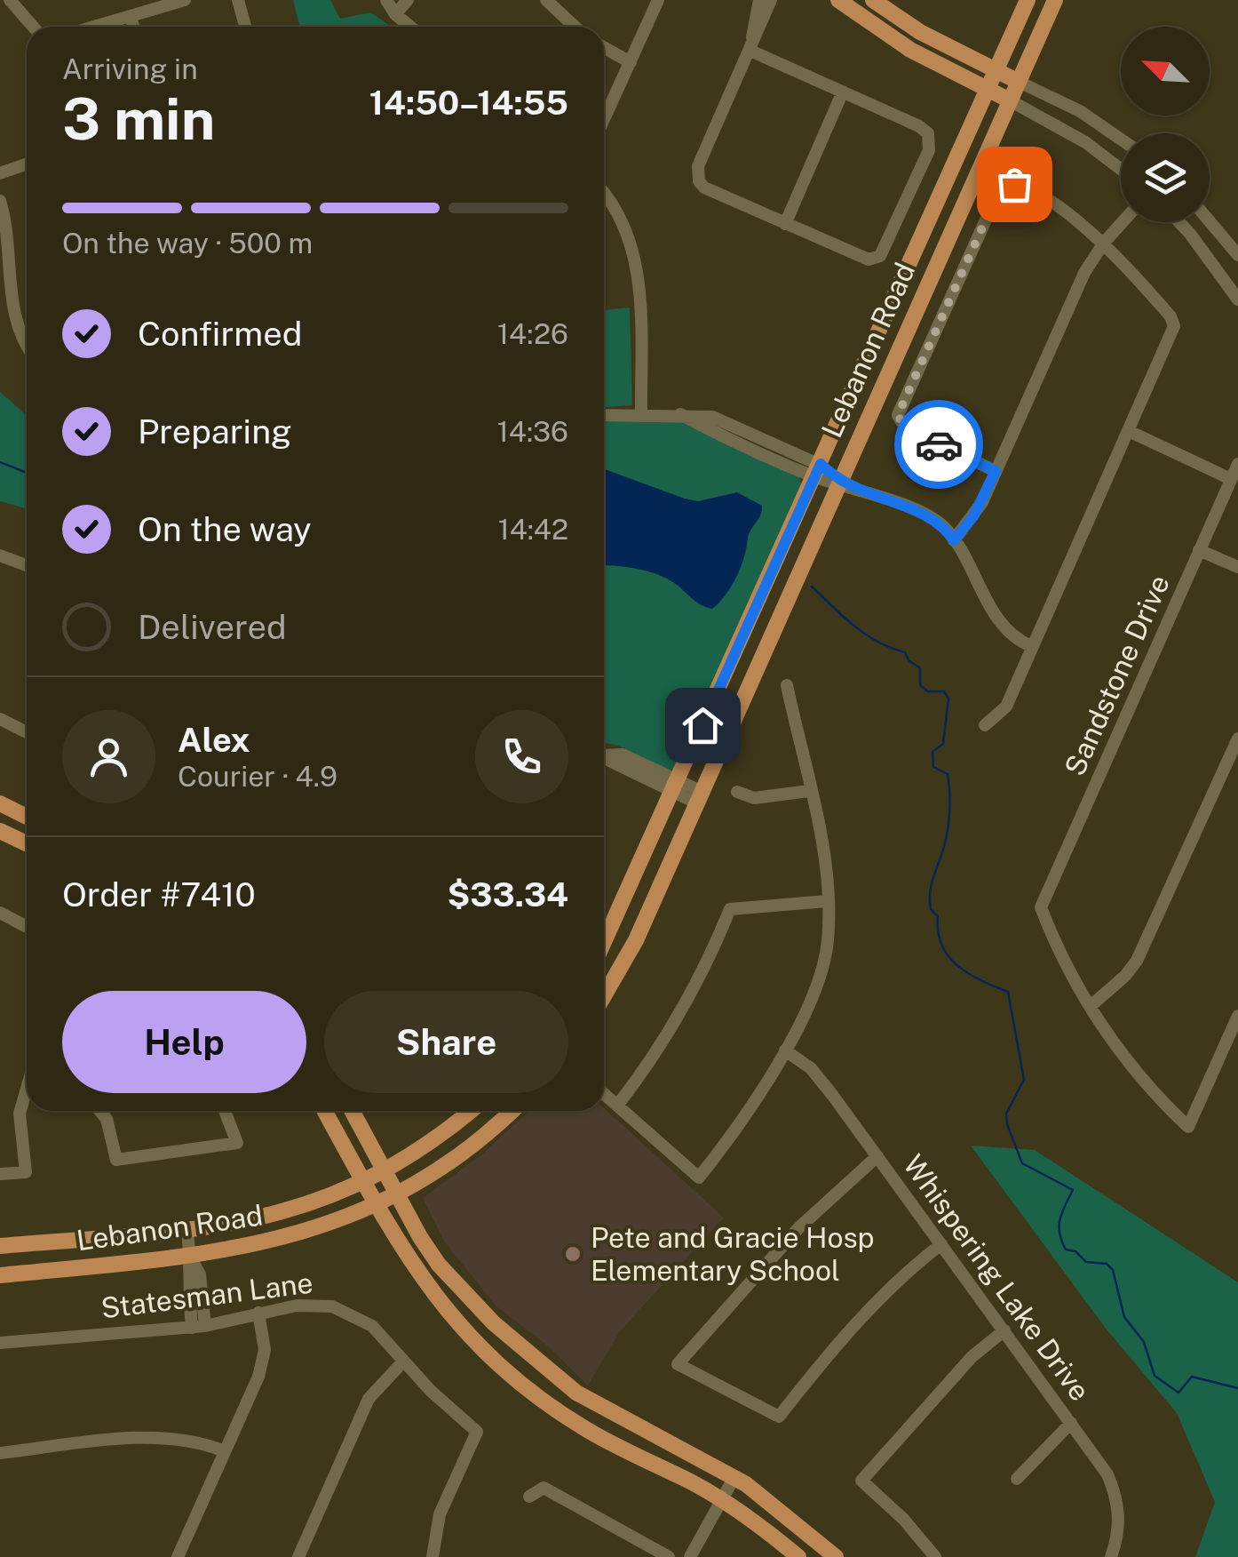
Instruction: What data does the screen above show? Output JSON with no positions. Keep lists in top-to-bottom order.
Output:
{
  "streets": {
    "main road": ["Lebanon Road"],
    "street": ["Sandstone Drive", "Whispering Lake Drive", "Statesman Lane"]
  },
  "places": ["Pete and Gracie Hosp Elementary School"],
  "north": "top left",
  "page": {
    "heading": ["3 min", "Arriving in", "14:50–14:55"],
    "panel": [
      "Alex",
      "Courier · 4.9",
      "Order #7410",
      "$33.34"
    ],
    "bar": "On the way · 500 m",
    "list": [
      ["Confirmed", "14:26"],
      ["Preparing", "14:36"],
      ["On the way", "14:42"],
      "Delivered"
    ],
    "buttons": ["Help", "Share"]
  }
}
